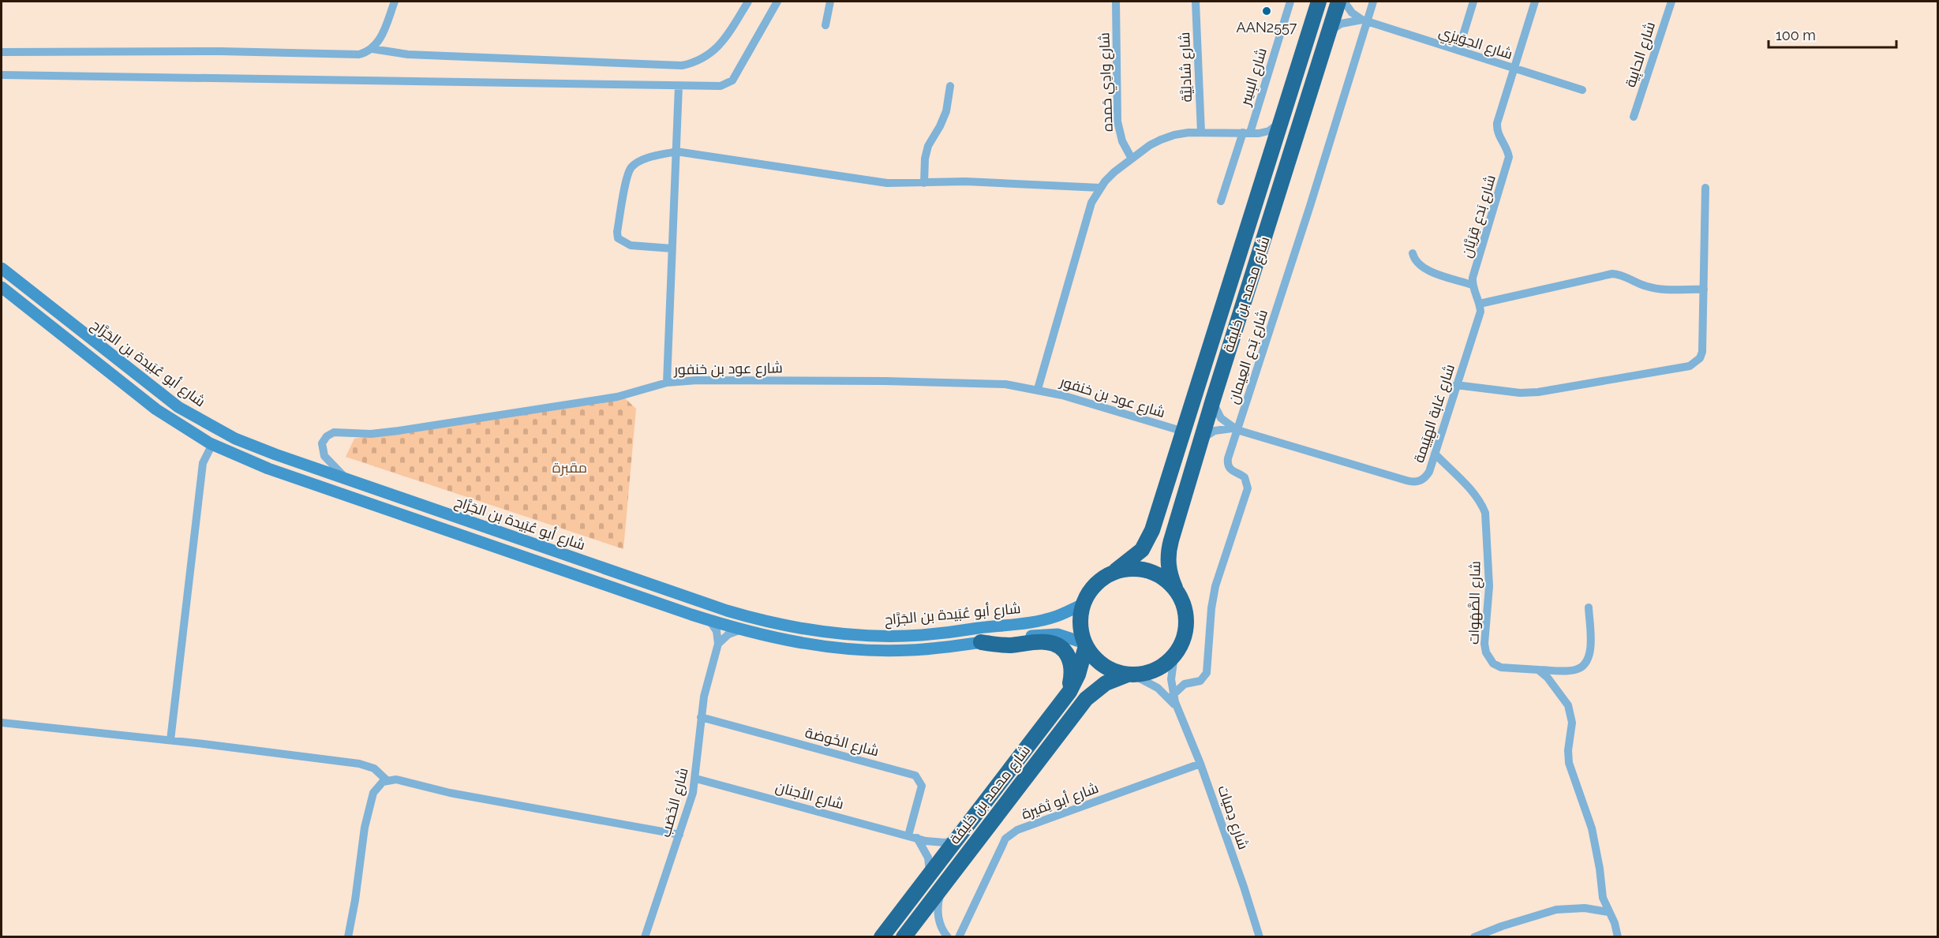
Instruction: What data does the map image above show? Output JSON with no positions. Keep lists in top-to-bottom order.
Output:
{
  "streets": {
    "highway": ["شارع محمد بن خليفة"],
    "main road": ["شارع أبو عُبَيدة بن الجَرَّاح"],
    "street": [
      "شارع الحِوَيزِي",
      "شارع الحابِية",
      "شارع شادلِيَّة",
      "شارع البِسِر",
      "شارع وادِي حَمده",
      "شارع بَدع قِرَيَّان",
      "شارع بَدع العِيمان",
      "شارع عود بن خنفور",
      "شارع غابة الهِيَيمة",
      "شارع الصَّهَوات",
      "شارع الخَوضة",
      "شارع الأجنان",
      "شارع أبو ثِمَيرة",
      "شارع الخَصَب",
      "شارع دِميات"
    ]
  },
  "crossings": [
    ["شارع الحِوَيزِي", "شارع بَدع قِرَيَّان"],
    ["شارع الحِوَيزِي", "شارع بَدع العِيمان"],
    ["شارع محمد بن خليفة", "شارع أبو عُبَيدة بن الجَرَّاح"],
    ["شارع محمد بن خليفة", "شارع عود بن خنفور"],
    ["شارع محمد بن خليفة", "شارع غابة الهِيَيمة"],
    ["شارع محمد بن خليفة", "شارع الأجنان"],
    ["شارع محمد بن خليفة", "شارع دِميات"],
    ["شارع بَدع العِيمان", "شارع غابة الهِيَيمة"],
    ["شارع بَدع العِيمان", "شارع دِميات"],
    ["شارع أبو عُبَيدة بن الجَرَّاح", "شارع عود بن خنفور"],
    ["شارع أبو عُبَيدة بن الجَرَّاح", "شارع دِميات"],
    ["شارع غابة الهِيَيمة", "شارع الصَّهَوات"],
    ["شارع الخَوضة", "شارع الأجنان"],
    ["شارع الخَوضة", "شارع الخَصَب"],
    ["شارع الأجنان", "شارع الخَصَب"],
    ["شارع أبو ثِمَيرة", "شارع دِميات"]
  ],
  "parks": ["مقبرة"],
  "places": ["AAN2557"],
  "scale_bar": "100 m"
}
